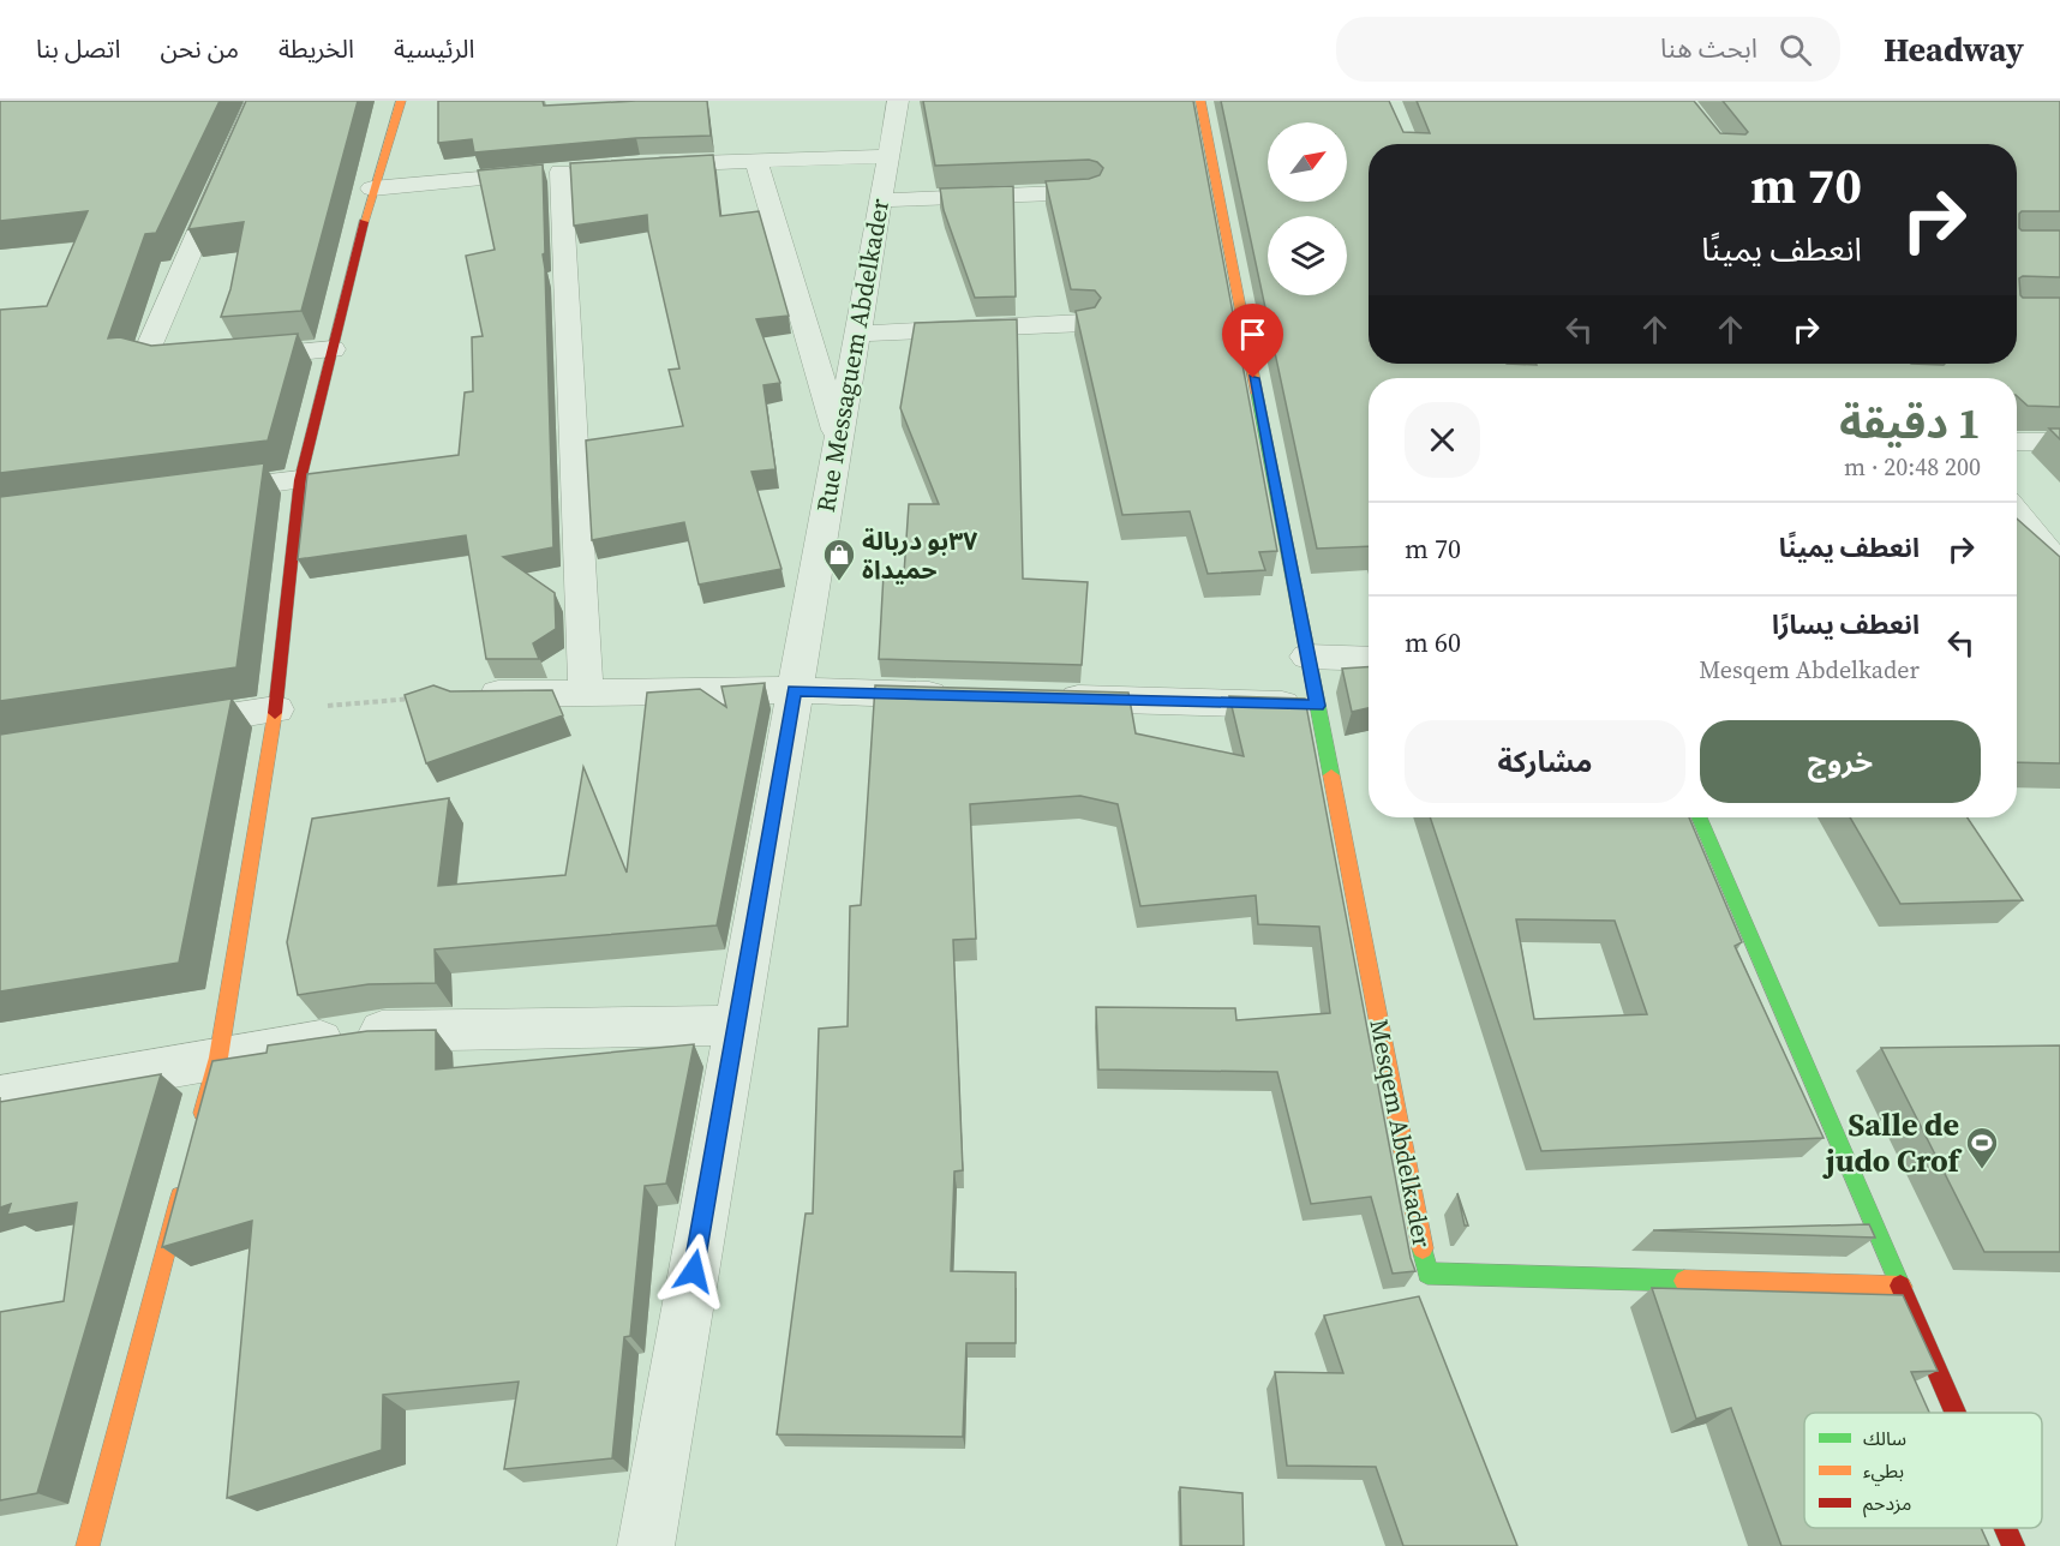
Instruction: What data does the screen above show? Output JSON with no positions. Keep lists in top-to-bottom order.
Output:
{
  "streets": {
    "street": ["Rue Messaguem Abdelkader", "Mesqem Abdelkader"]
  },
  "places": {
    "shop": ["٣٧بو دربالة حميداة"],
    "sports": ["Salle de judo Crof"]
  },
  "legend": ["سالك", "بطيء", "مزدحم"],
  "north": "top right",
  "page": {
    "header": "Headway",
    "search": "ابحث هنا",
    "nav": [
      "الرئيسية",
      "الخريطة",
      "من نحن",
      "اتصل بنا"
    ],
    "turn": ["70 m", "انعطف يمينًا"],
    "heading": ["1 دقيقة", "200 m · 20:48"],
    "list": [
      {
        "name": "انعطف يمينًا",
        "value": "70 m"
      },
      {
        "name": "انعطف يسارًا",
        "note": "Mesqem Abdelkader",
        "value": "60 m"
      }
    ],
    "buttons": ["خروج", "مشاركة"]
  }
}
